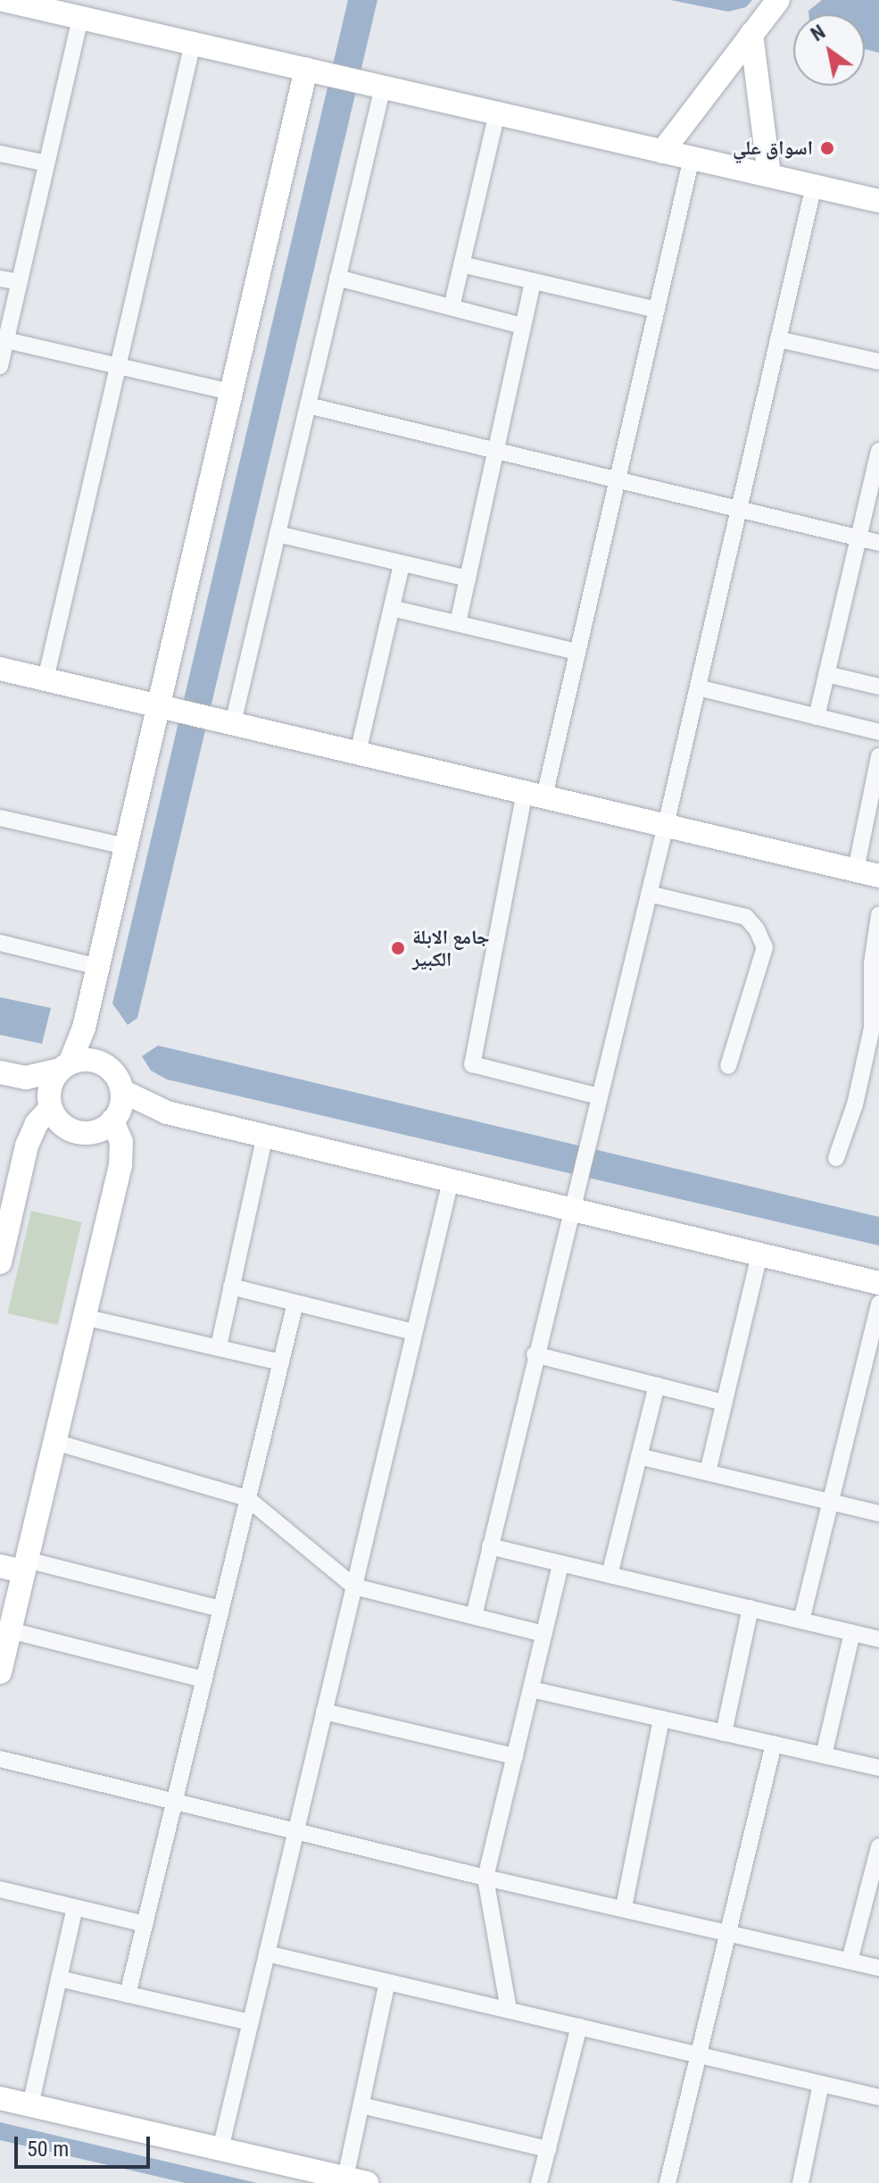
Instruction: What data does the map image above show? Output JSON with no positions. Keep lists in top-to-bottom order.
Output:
{
  "places": ["اسواق علي", "جامع الابلة الكبير"],
  "scale_bar": "50 m",
  "north": "top left"
}
